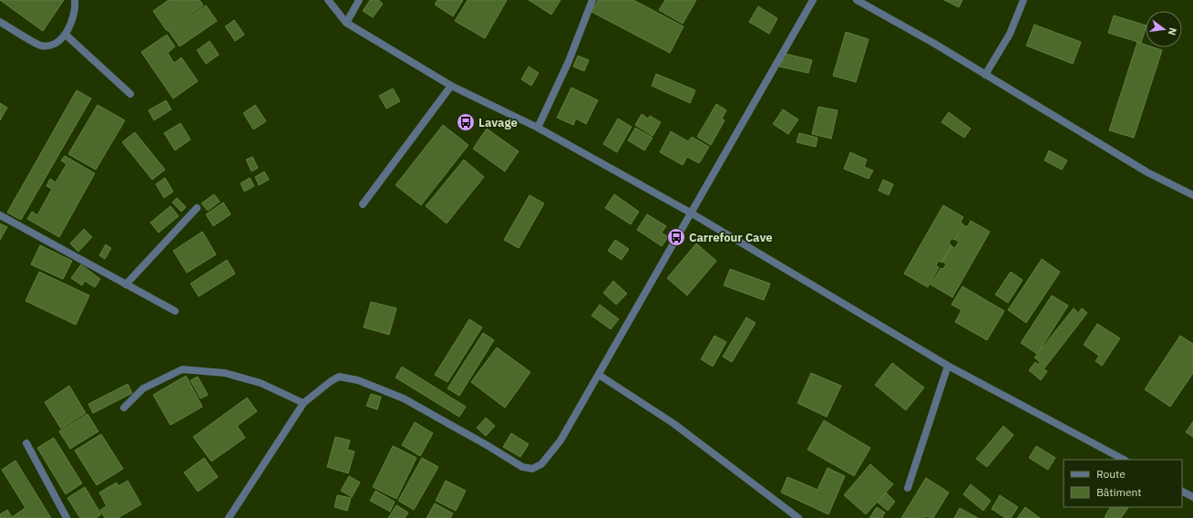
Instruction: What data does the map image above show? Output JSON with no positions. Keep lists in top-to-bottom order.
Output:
{
  "places": {
    "bus stop": ["Lavage", "Carrefour Cave"]
  },
  "legend": ["Route", "Bâtiment"],
  "north": "right"
}
